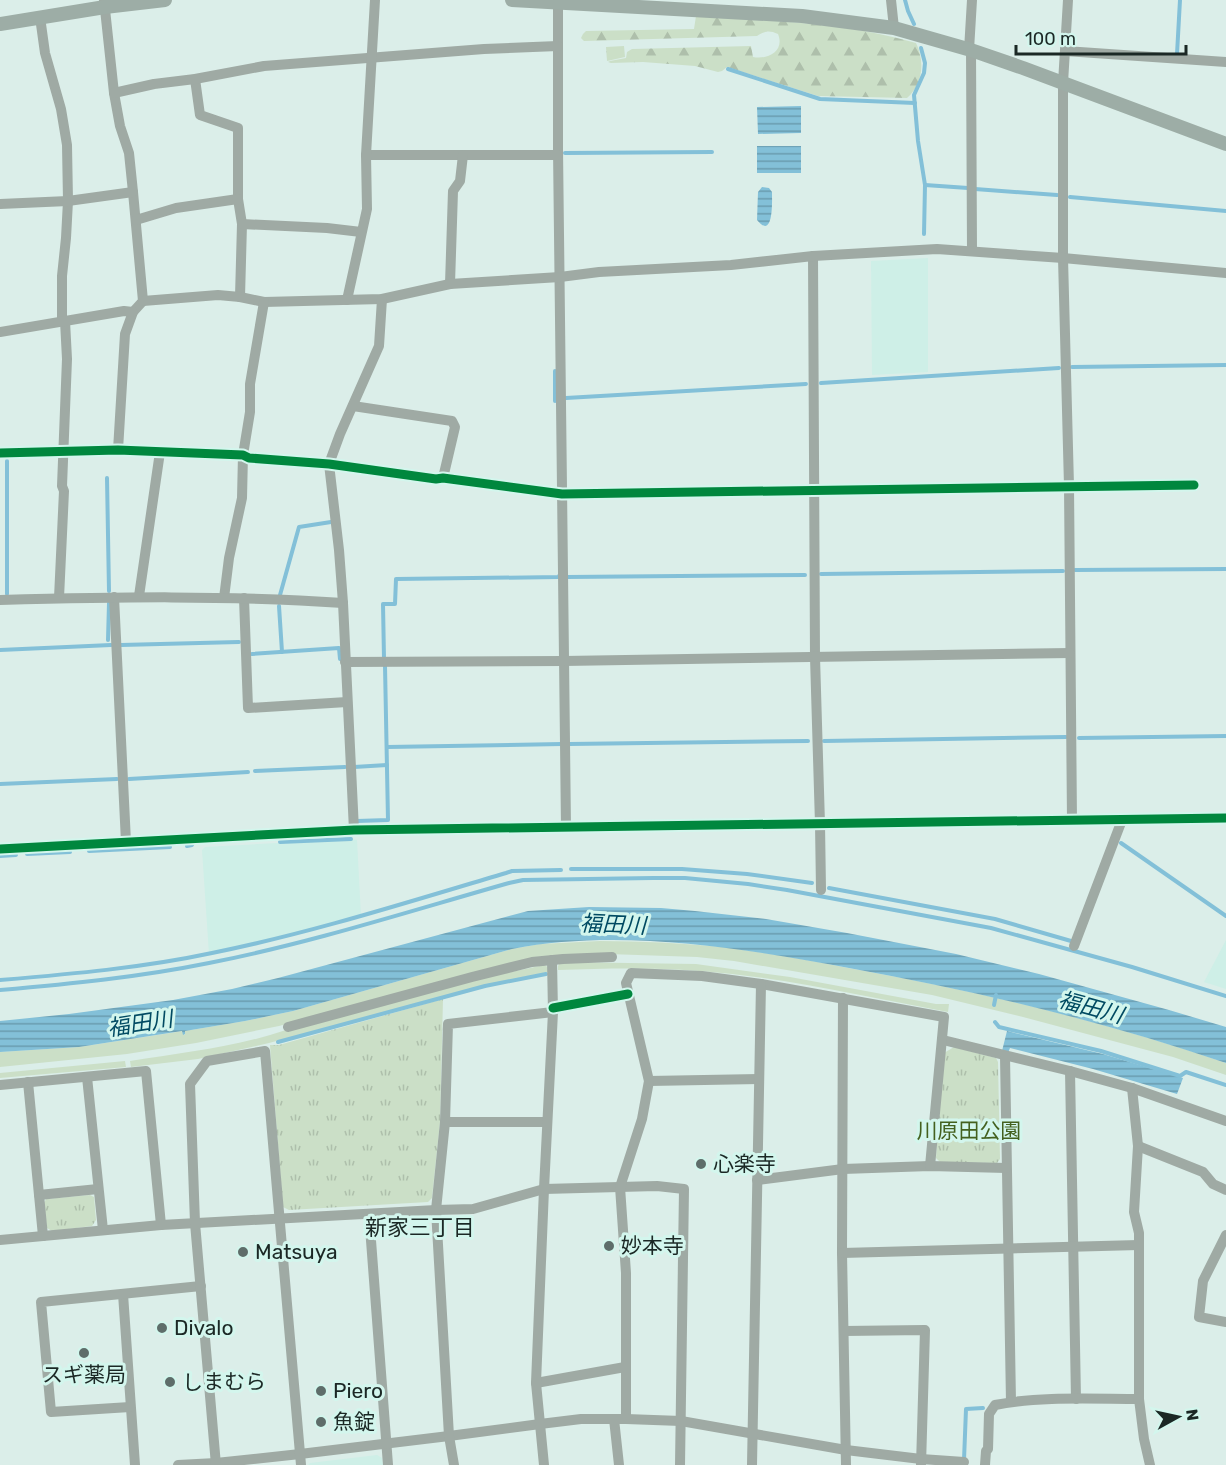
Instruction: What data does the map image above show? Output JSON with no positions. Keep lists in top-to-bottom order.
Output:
{
  "districts": ["新家三丁目"],
  "water": ["福田川"],
  "parks": ["川原田公園"],
  "places": [
    "心楽寺",
    "妙本寺",
    "Matsuya",
    "Divalo",
    "スギ薬局",
    "しまむら",
    "Piero",
    "魚錠"
  ],
  "scale_bar": "100 m",
  "north": "right"
}
